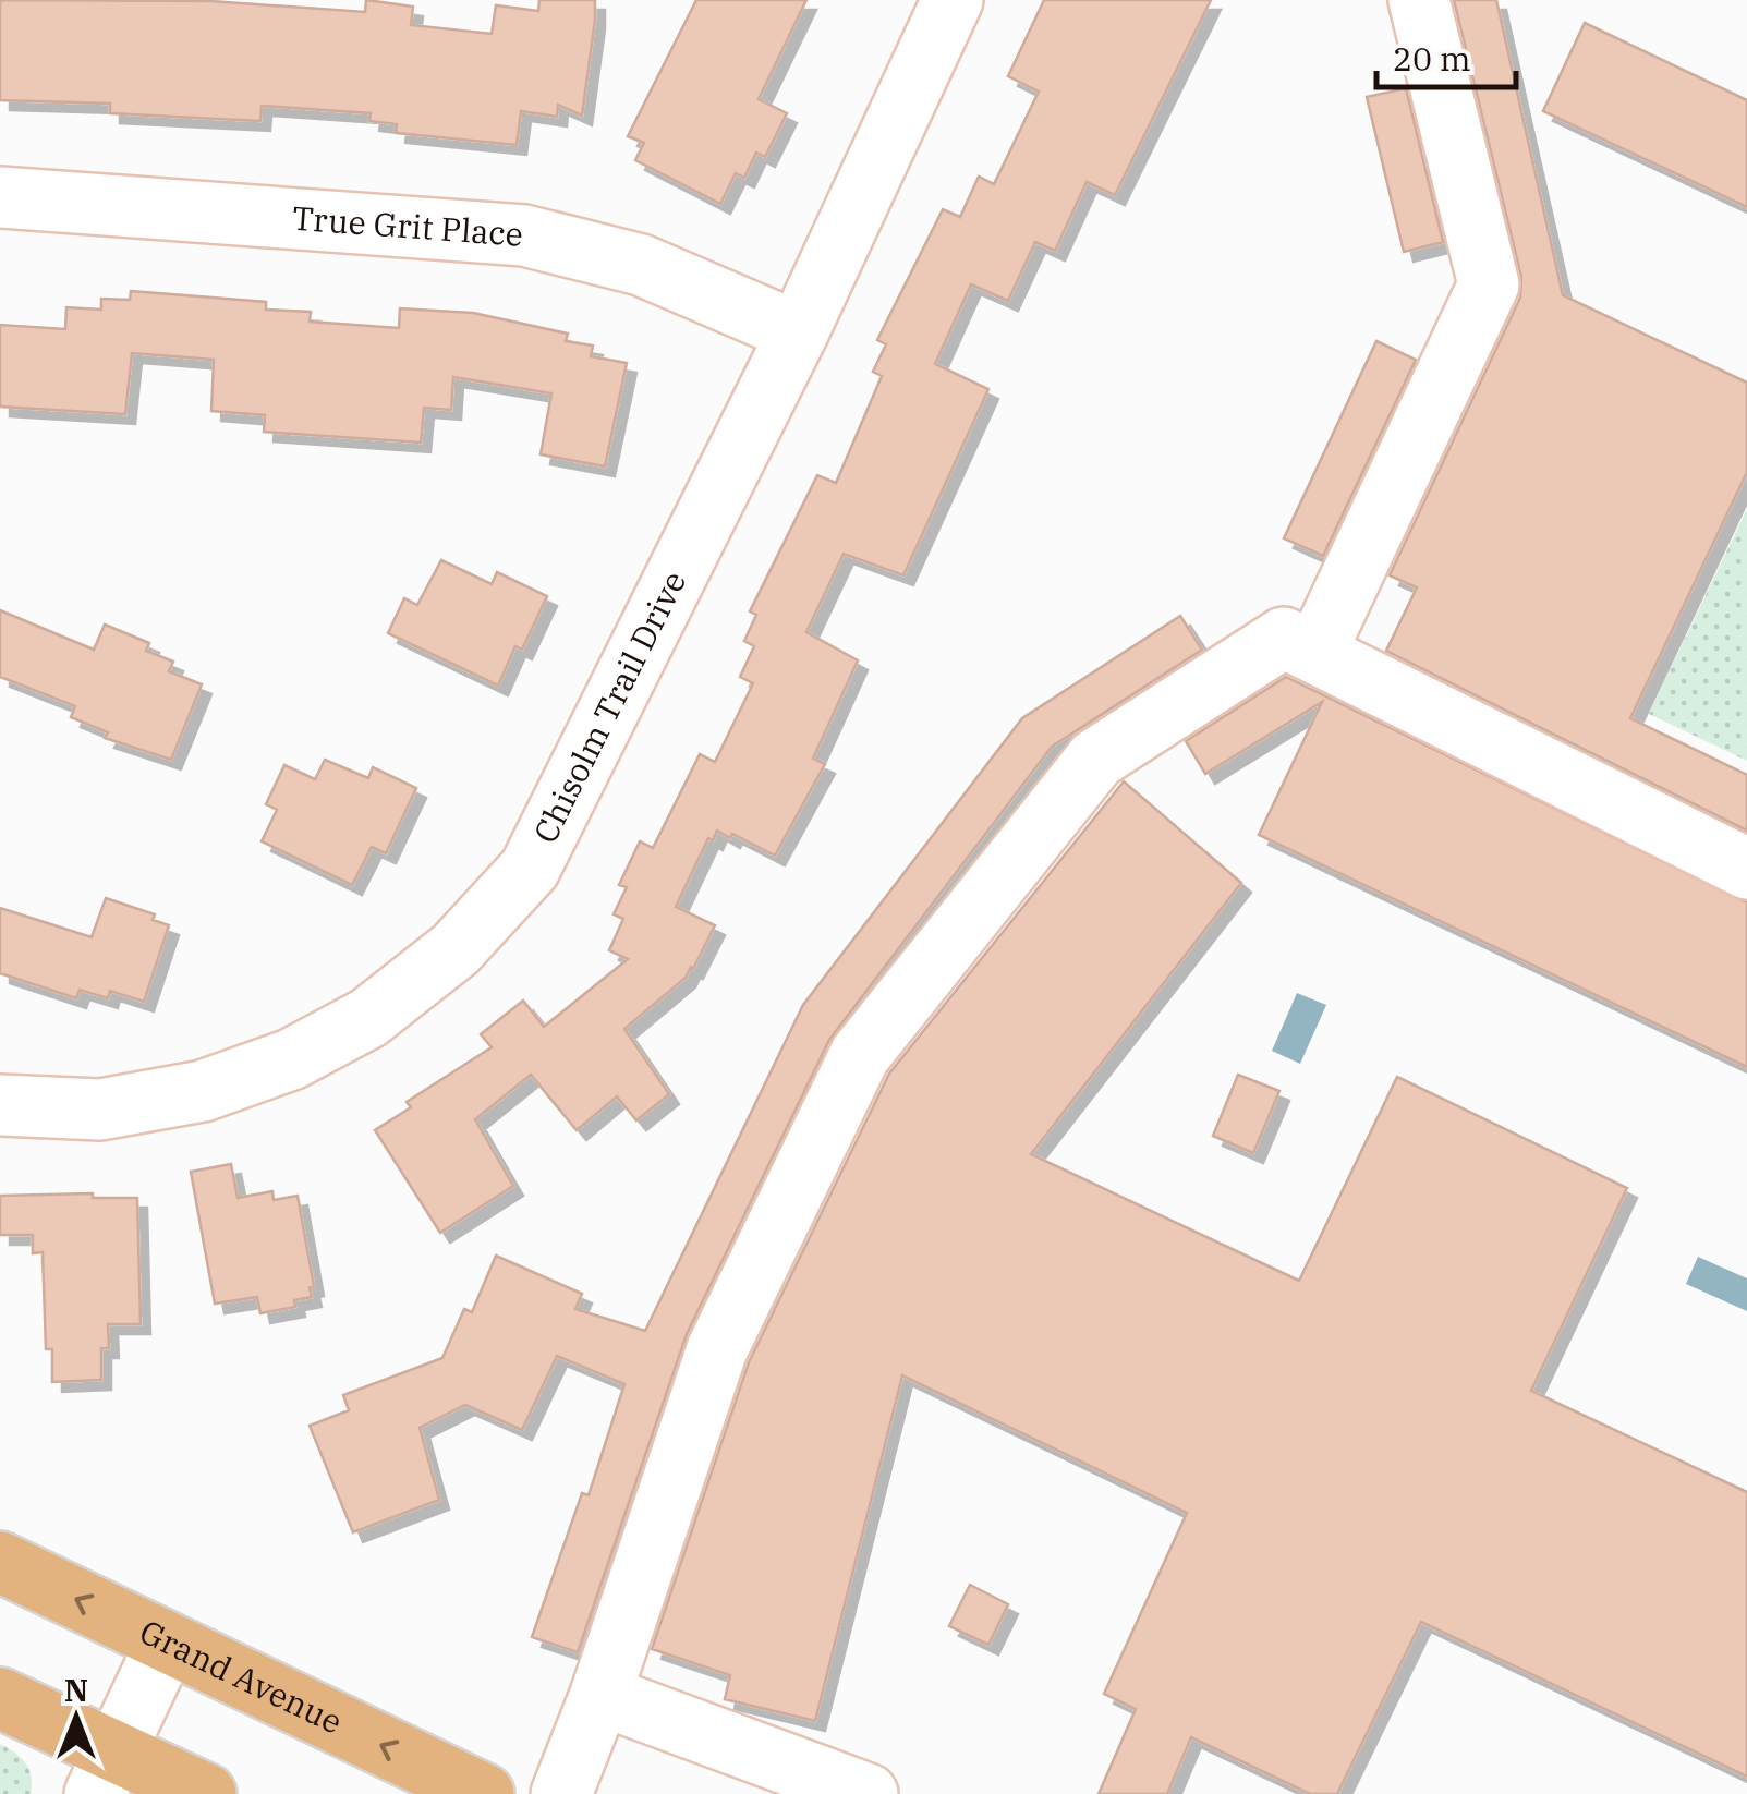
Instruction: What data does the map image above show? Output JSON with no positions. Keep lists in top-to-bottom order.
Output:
{
  "streets": {
    "main road": ["Grand Avenue"],
    "street": ["True Grit Place", "Chisolm Trail Drive"]
  },
  "crossings": [
    ["True Grit Place", "Chisolm Trail Drive"]
  ],
  "scale_bar": "20 m",
  "north": "top"
}
